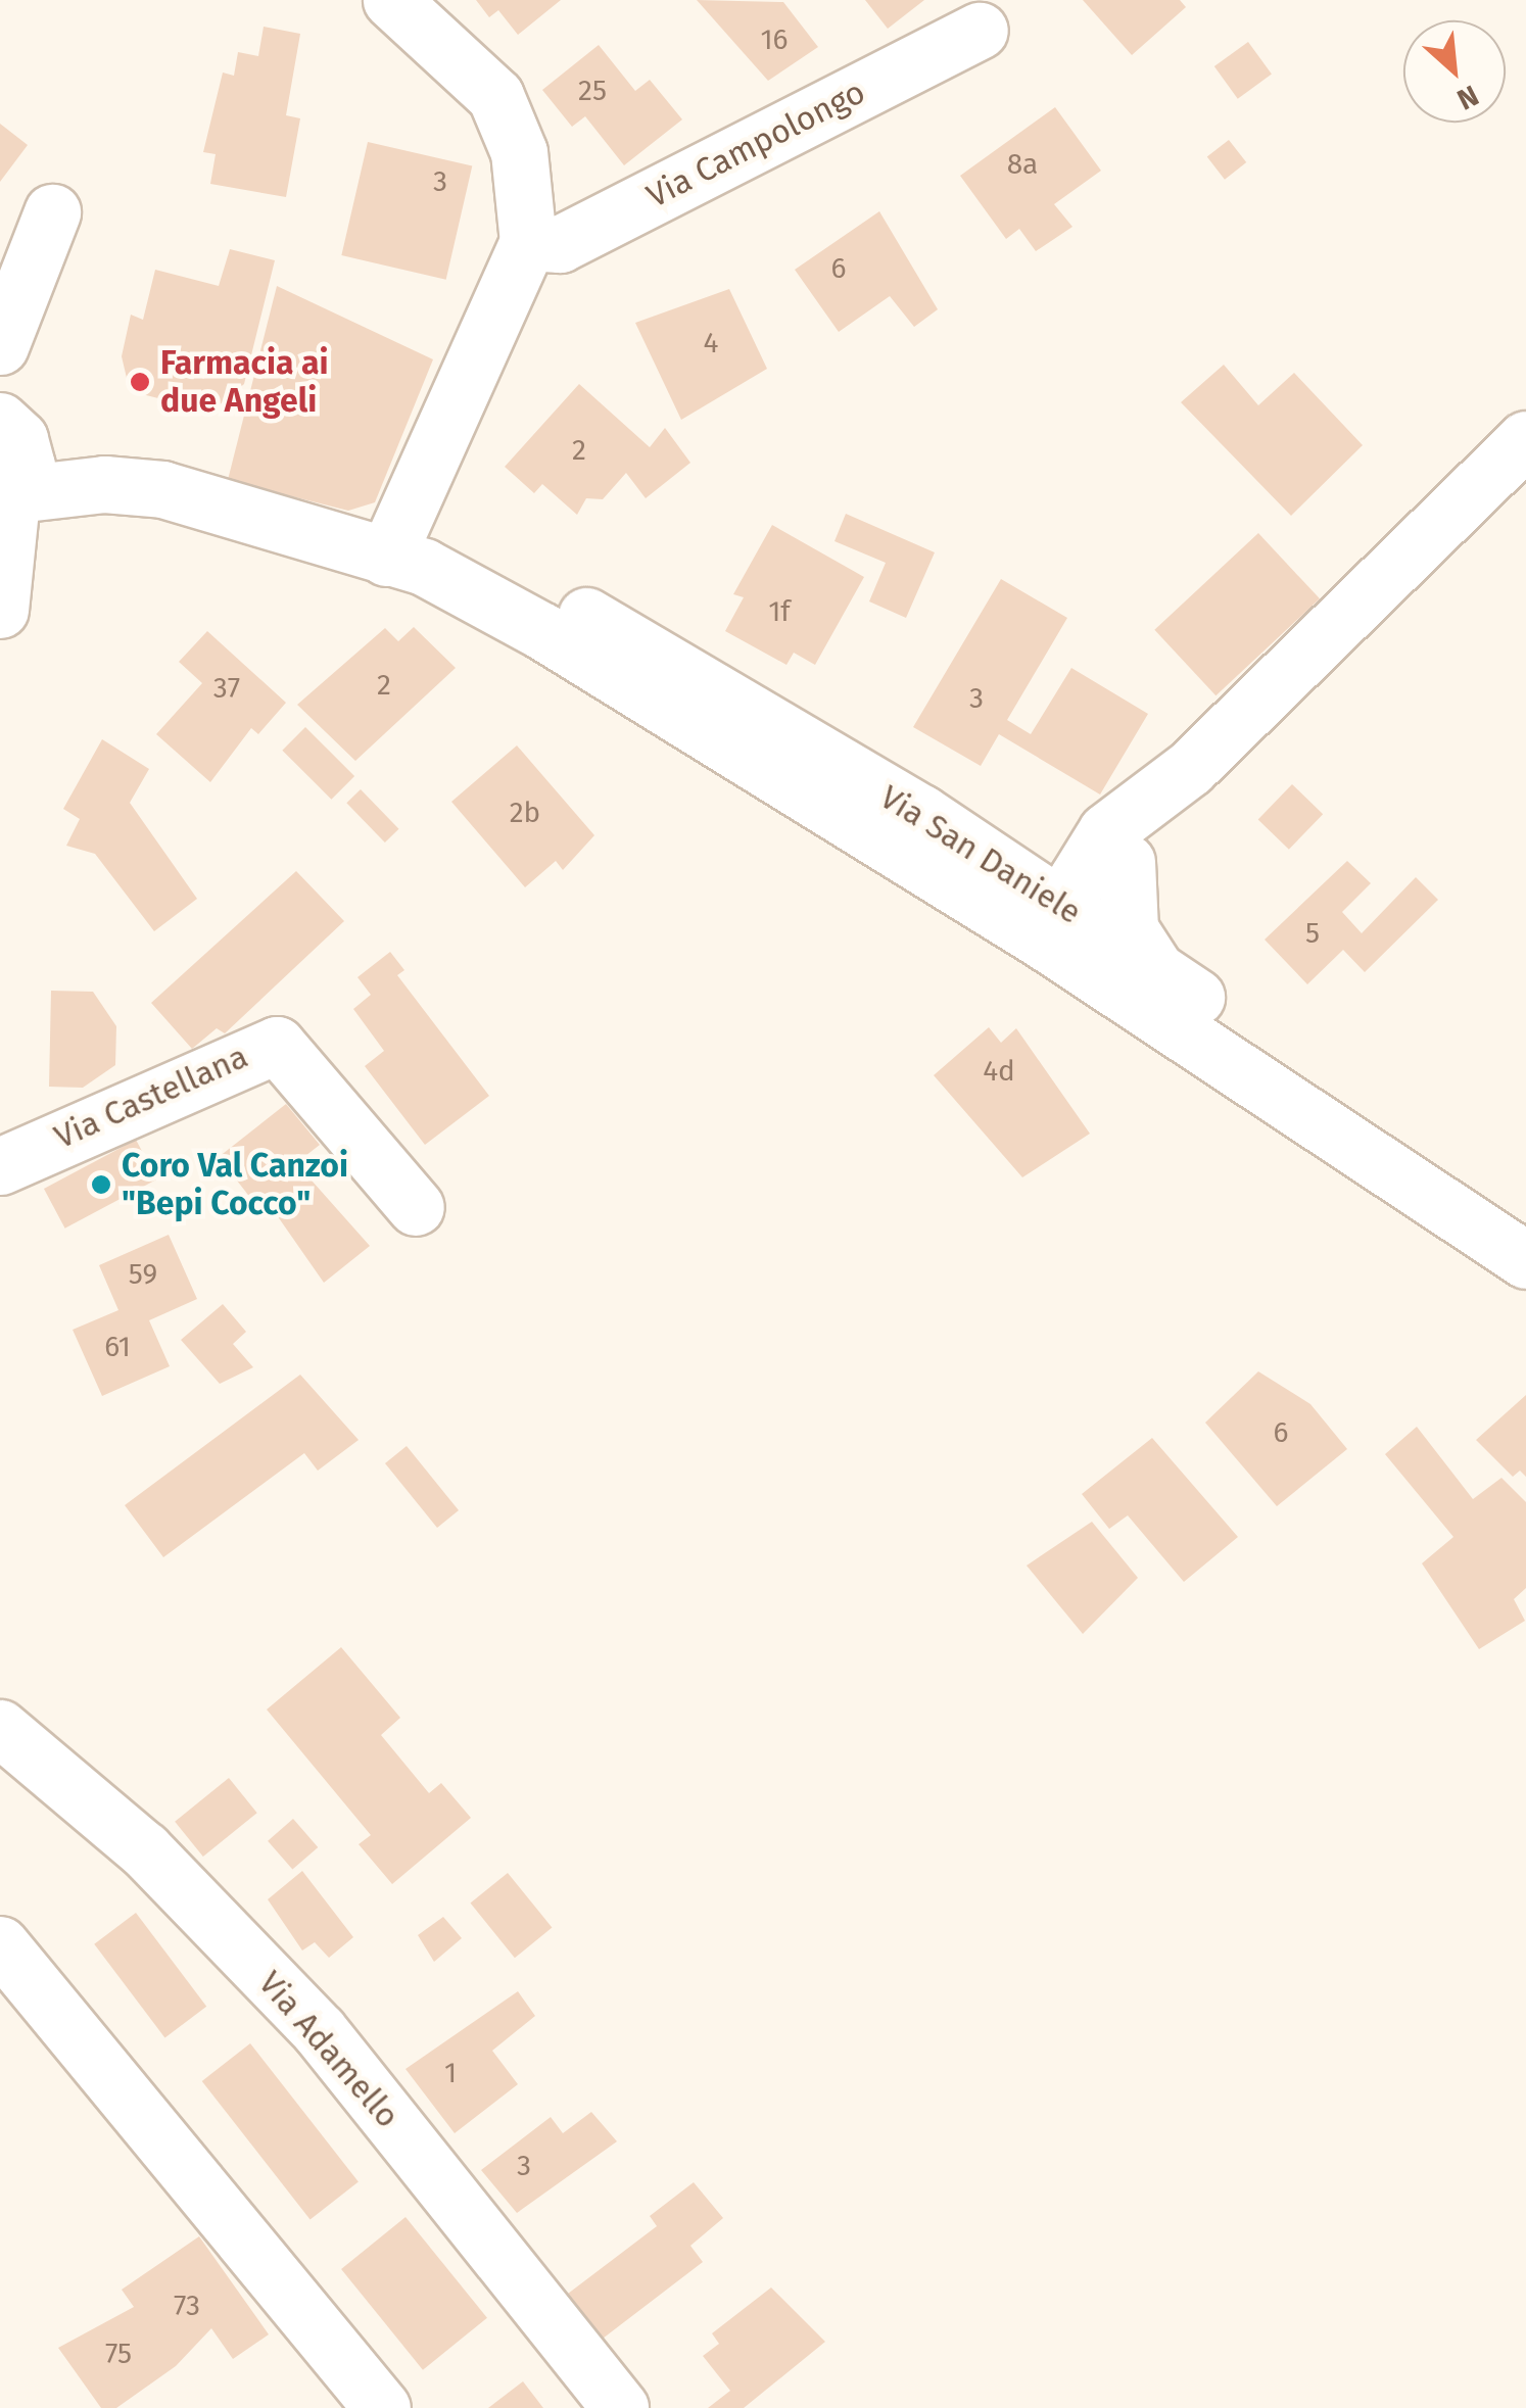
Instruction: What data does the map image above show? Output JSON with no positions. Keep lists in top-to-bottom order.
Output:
{
  "streets": {
    "street": [
      "Via Campolongo",
      "Via San Daniele",
      "Via Castellana",
      "Via Adamello"
    ]
  },
  "places": ["Farmacia ai due Angeli", "Coro Val Canzoi \"Bepi Cocco\""],
  "house_numbers": [
    "16",
    "25",
    "8a",
    "3",
    "6",
    "4",
    "2",
    "1f",
    "2",
    "37",
    "3",
    "2b",
    "5",
    "4d",
    "59",
    "61",
    "6",
    "1",
    "3",
    "73",
    "75"
  ],
  "north": "bottom right"
}
